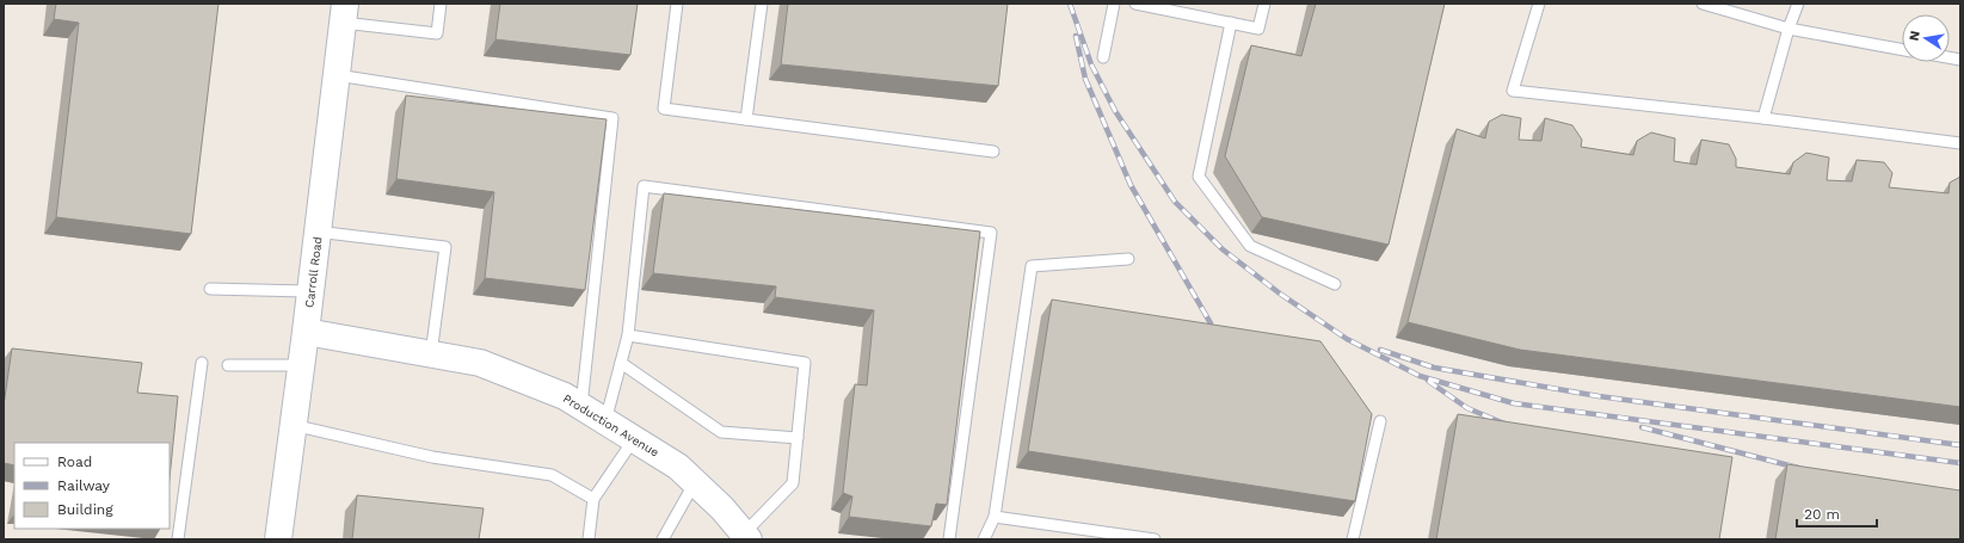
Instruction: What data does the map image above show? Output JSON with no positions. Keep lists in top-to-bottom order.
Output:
{
  "streets": {
    "main road": ["Carroll Road", "Production Avenue"]
  },
  "crossings": [
    ["Carroll Road", "Production Avenue"]
  ],
  "legend": ["Road", "Railway", "Building"],
  "scale_bar": "20 m",
  "north": "left"
}
